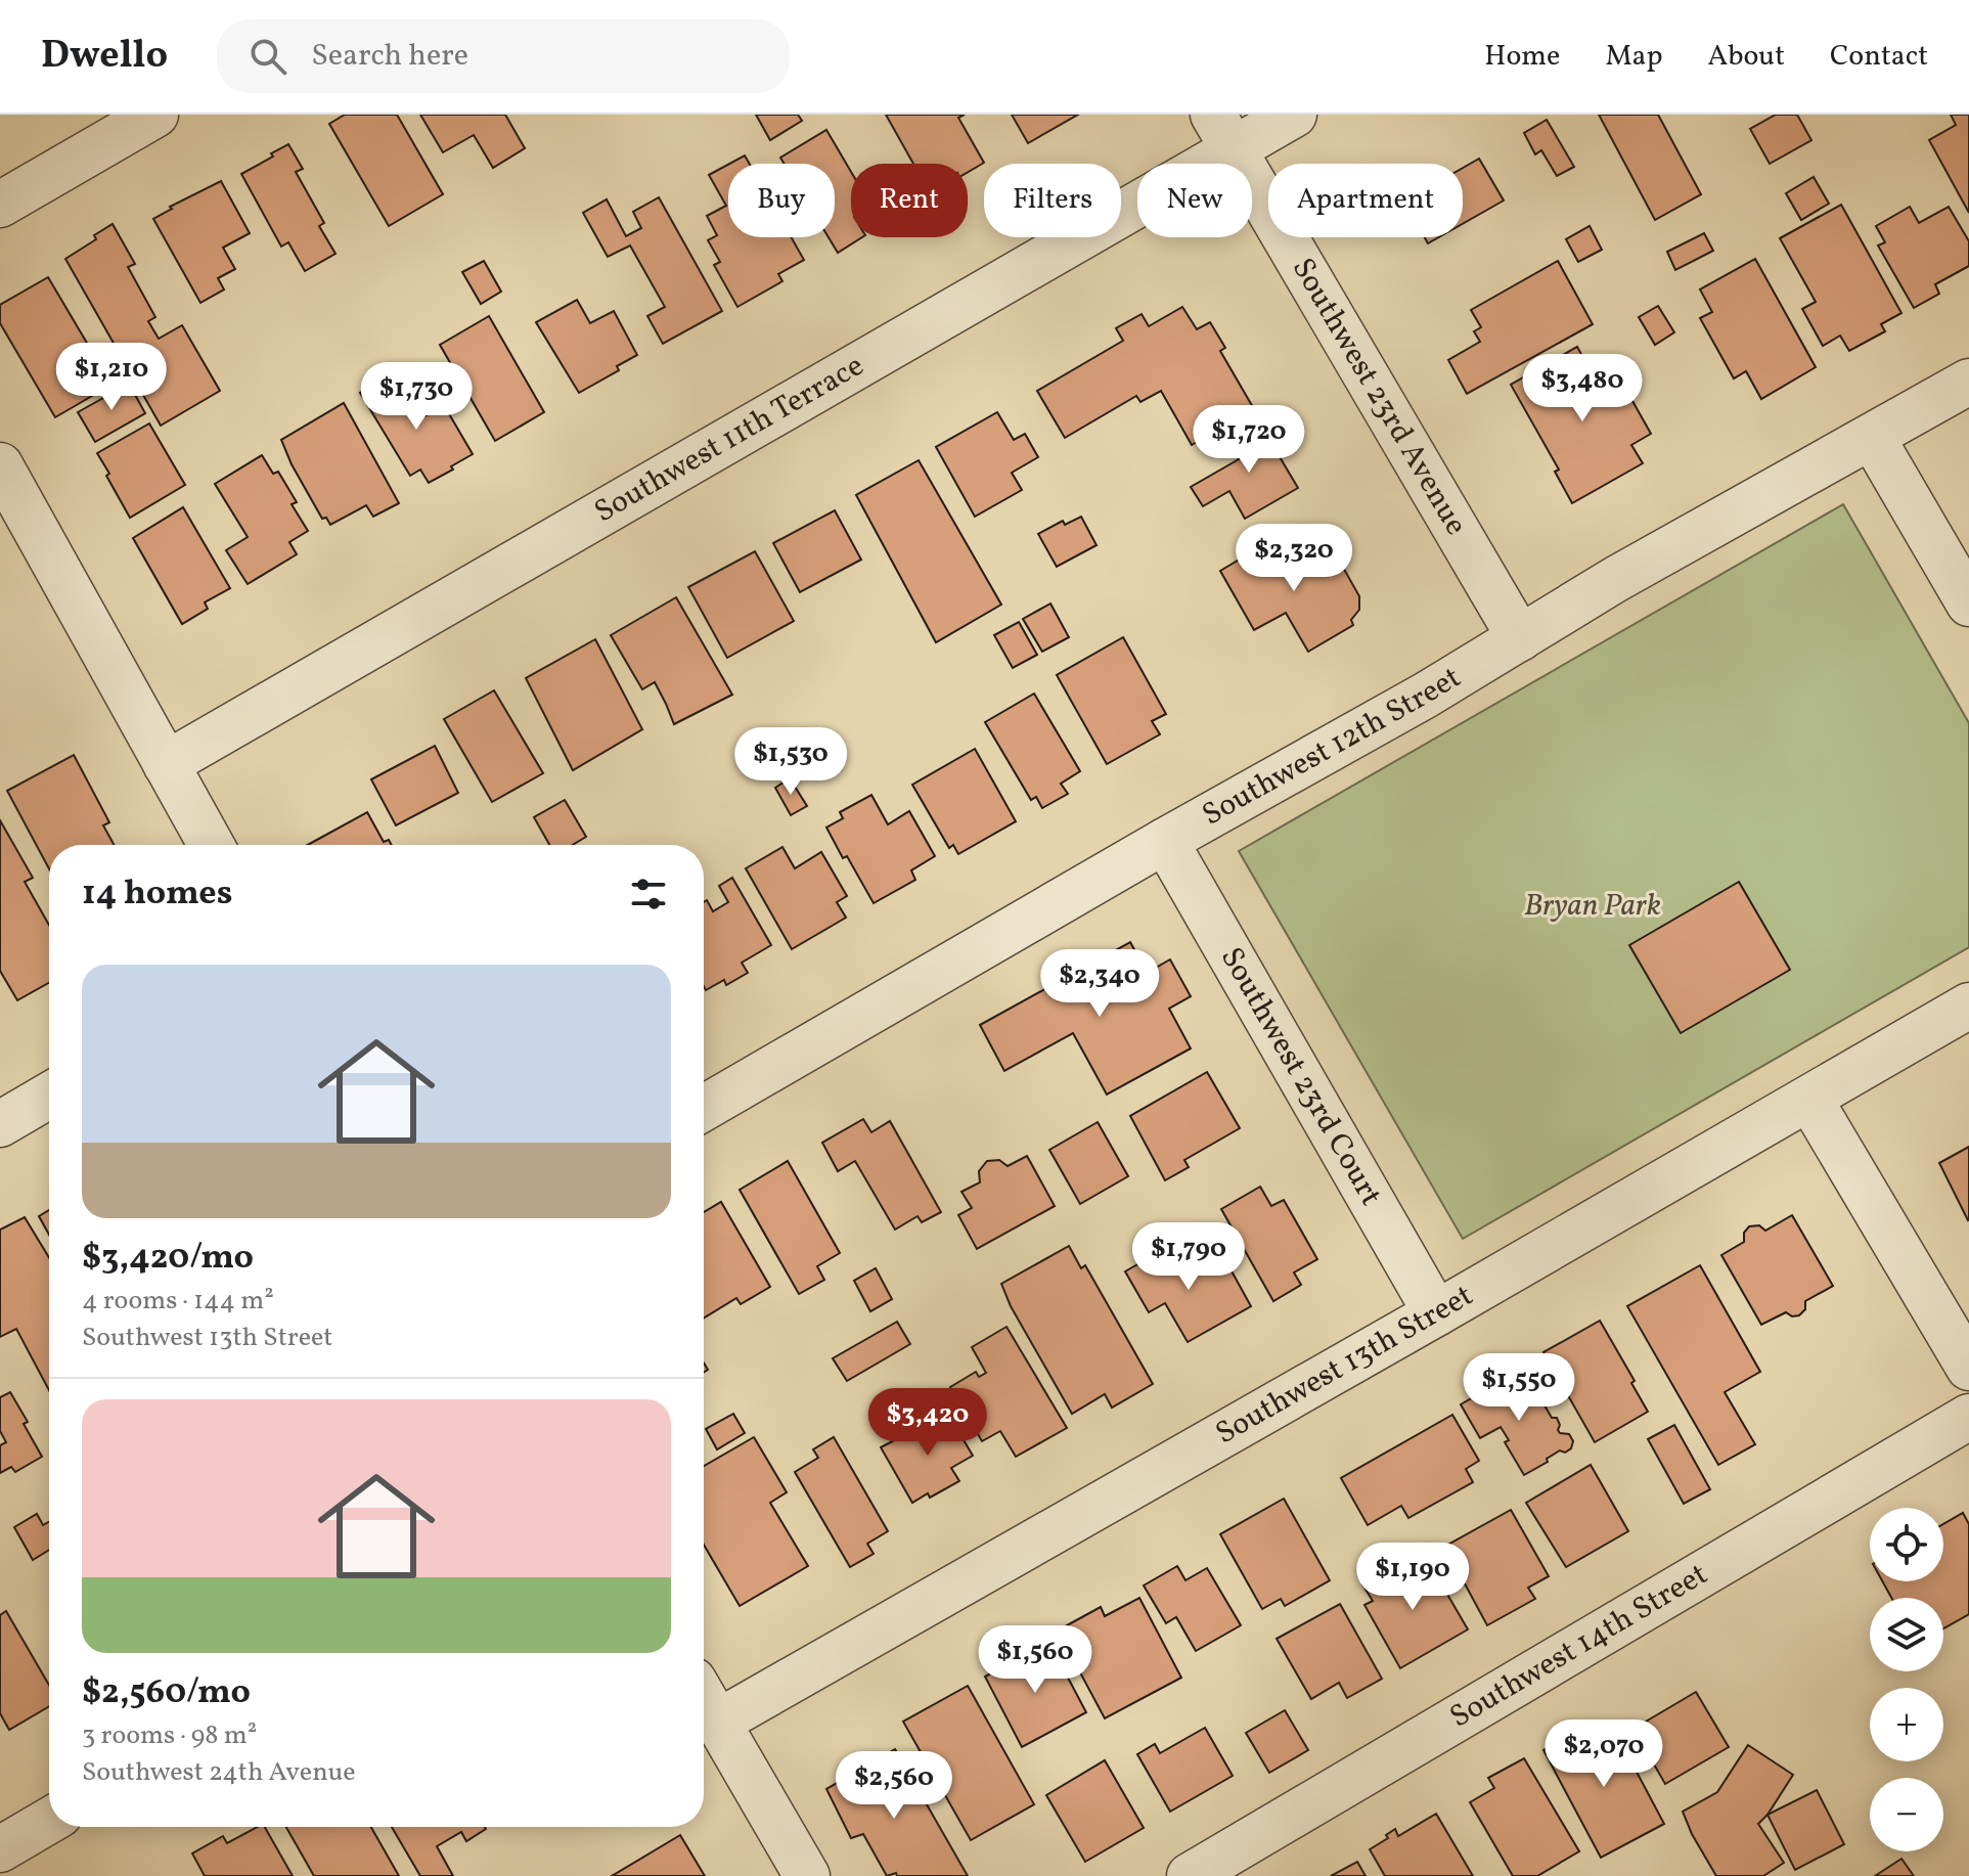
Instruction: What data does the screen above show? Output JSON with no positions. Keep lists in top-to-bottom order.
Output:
{
  "streets": {
    "street": [
      "Southwest 23rd Avenue",
      "Southwest 11th Terrace",
      "Southwest 12th Street",
      "Southwest 23rd Court",
      "Southwest 13th Street",
      "Southwest 14th Street"
    ]
  },
  "crossings": [
    ["Southwest 23rd Avenue", "Southwest 11th Terrace"],
    ["Southwest 23rd Avenue", "Southwest 12th Street"],
    ["Southwest 12th Street", "Southwest 23rd Court"],
    ["Southwest 23rd Court", "Southwest 13th Street"]
  ],
  "parks": ["Bryan Park"],
  "page": {
    "header": "Dwello",
    "search": "Search here",
    "nav": [
      "Home",
      "Map",
      "About",
      "Contact"
    ],
    "chip": [
      "Buy",
      "Rent",
      "Filters",
      "New",
      "Apartment"
    ],
    "price": [
      "$1,210",
      "$3,480",
      "$1,730",
      "$1,720",
      "$2,320",
      "$1,530",
      "$2,340",
      "$1,790",
      "$1,550",
      "$3,420",
      "$1,190",
      "$1,560",
      "$2,070",
      "$2,560"
    ],
    "heading": "14 homes",
    "list": [
      {
        "name": "$3,420/mo",
        "note": "4 rooms · 144 m² · Southwest 13th Street"
      },
      {
        "name": "$2,560/mo",
        "note": "3 rooms · 98 m² · Southwest 24th Avenue"
      }
    ],
    "map_buttons": ["+", "−"]
  }
}
